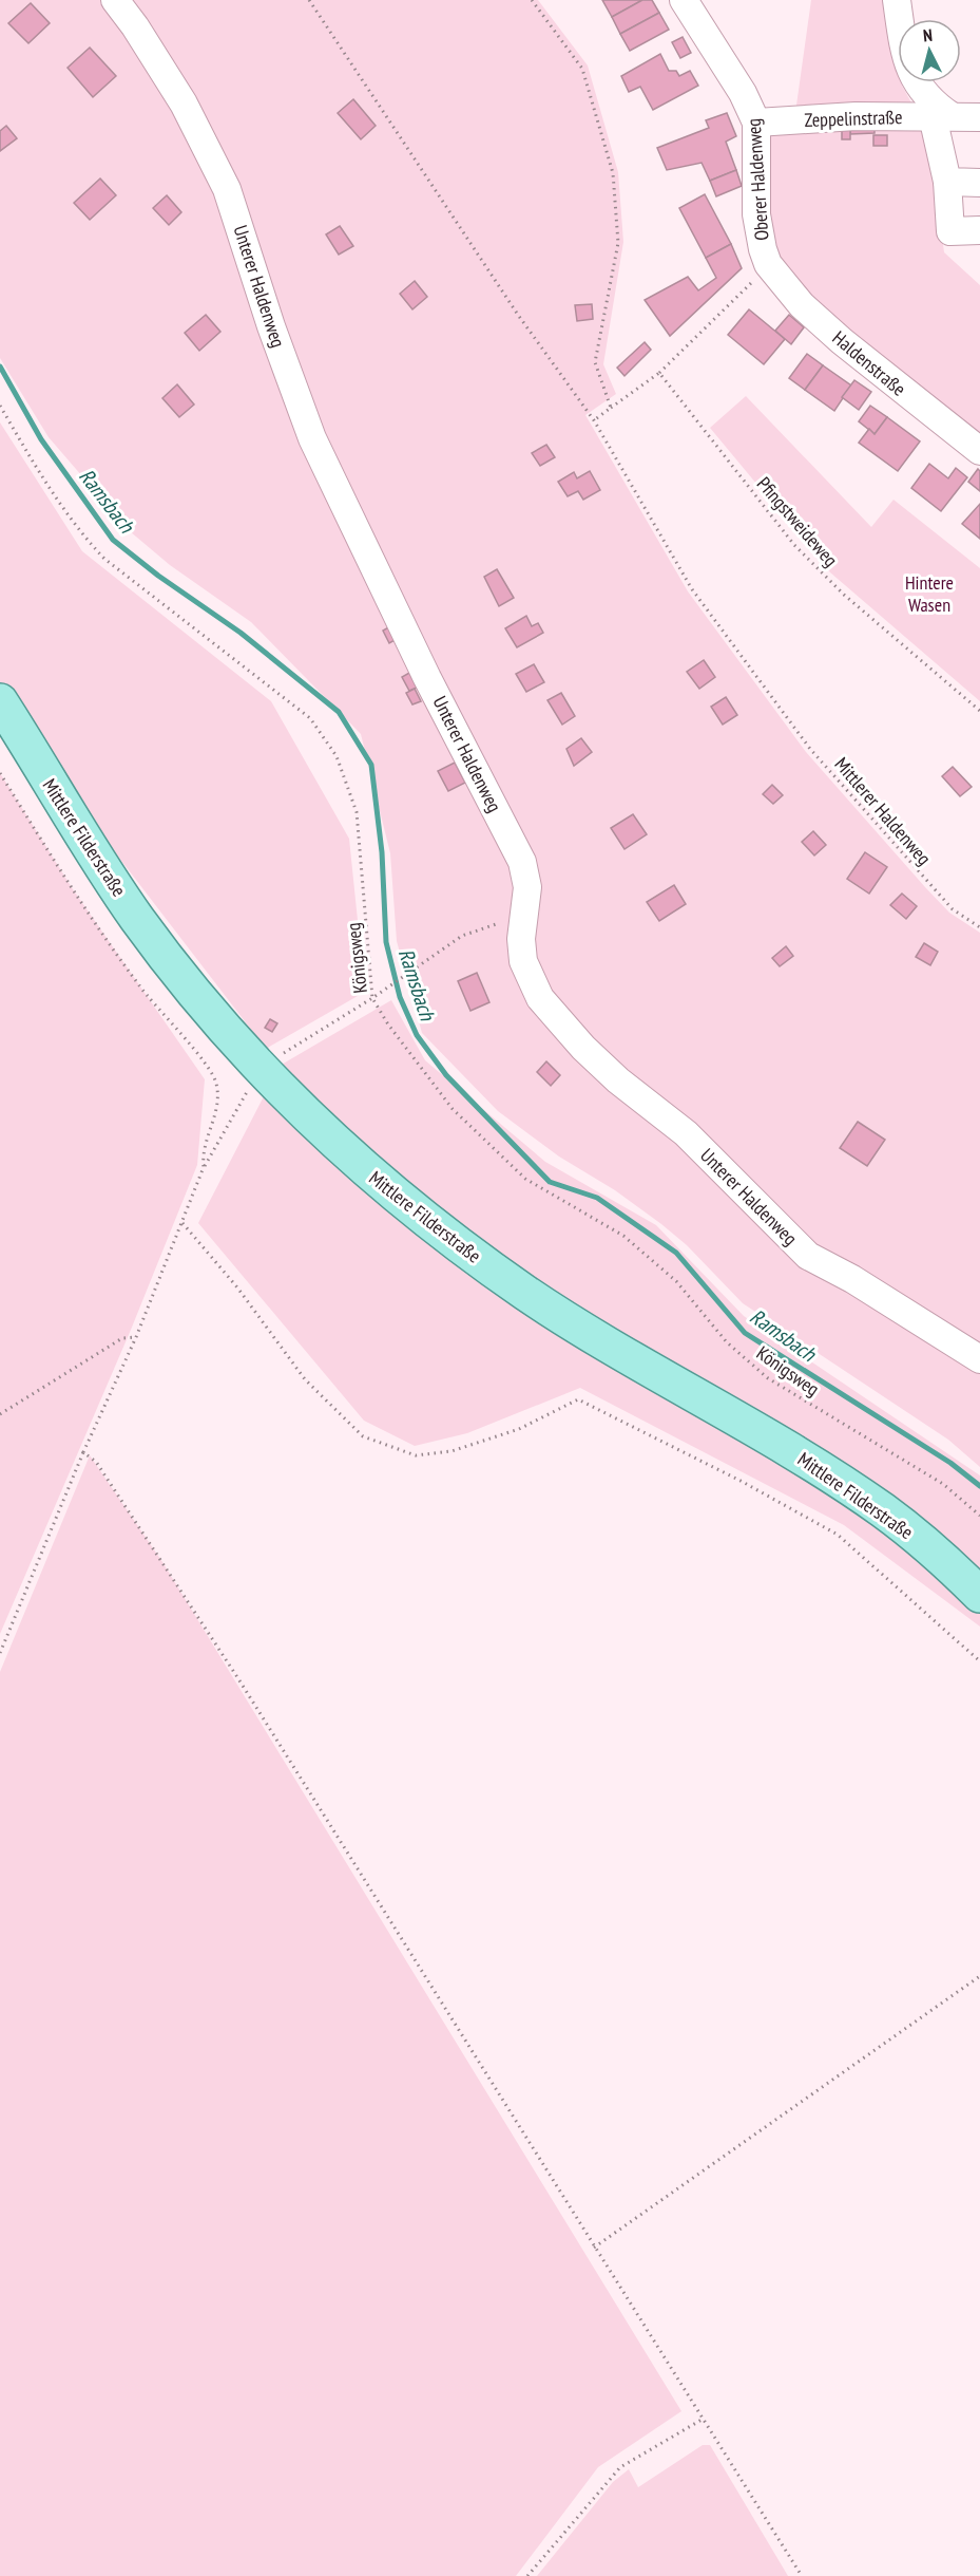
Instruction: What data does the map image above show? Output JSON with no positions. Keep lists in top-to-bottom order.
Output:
{
  "streets": {
    "main road": ["Mittlere Filderstraße"],
    "street": [
      "Zeppelinstraße",
      "Oberer Haldenweg",
      "Unterer Haldenweg",
      "Haldenstraße"
    ],
    "path": ["Pfingstweideweg", "Mittlerer Haldenweg", "Königsweg"]
  },
  "crossings": [
    ["Zeppelinstraße", "Oberer Haldenweg"],
    ["Oberer Haldenweg", "Haldenstraße"]
  ],
  "water": ["Ramsbach"],
  "parks": ["Hintere Wasen"],
  "north": "top"
}
